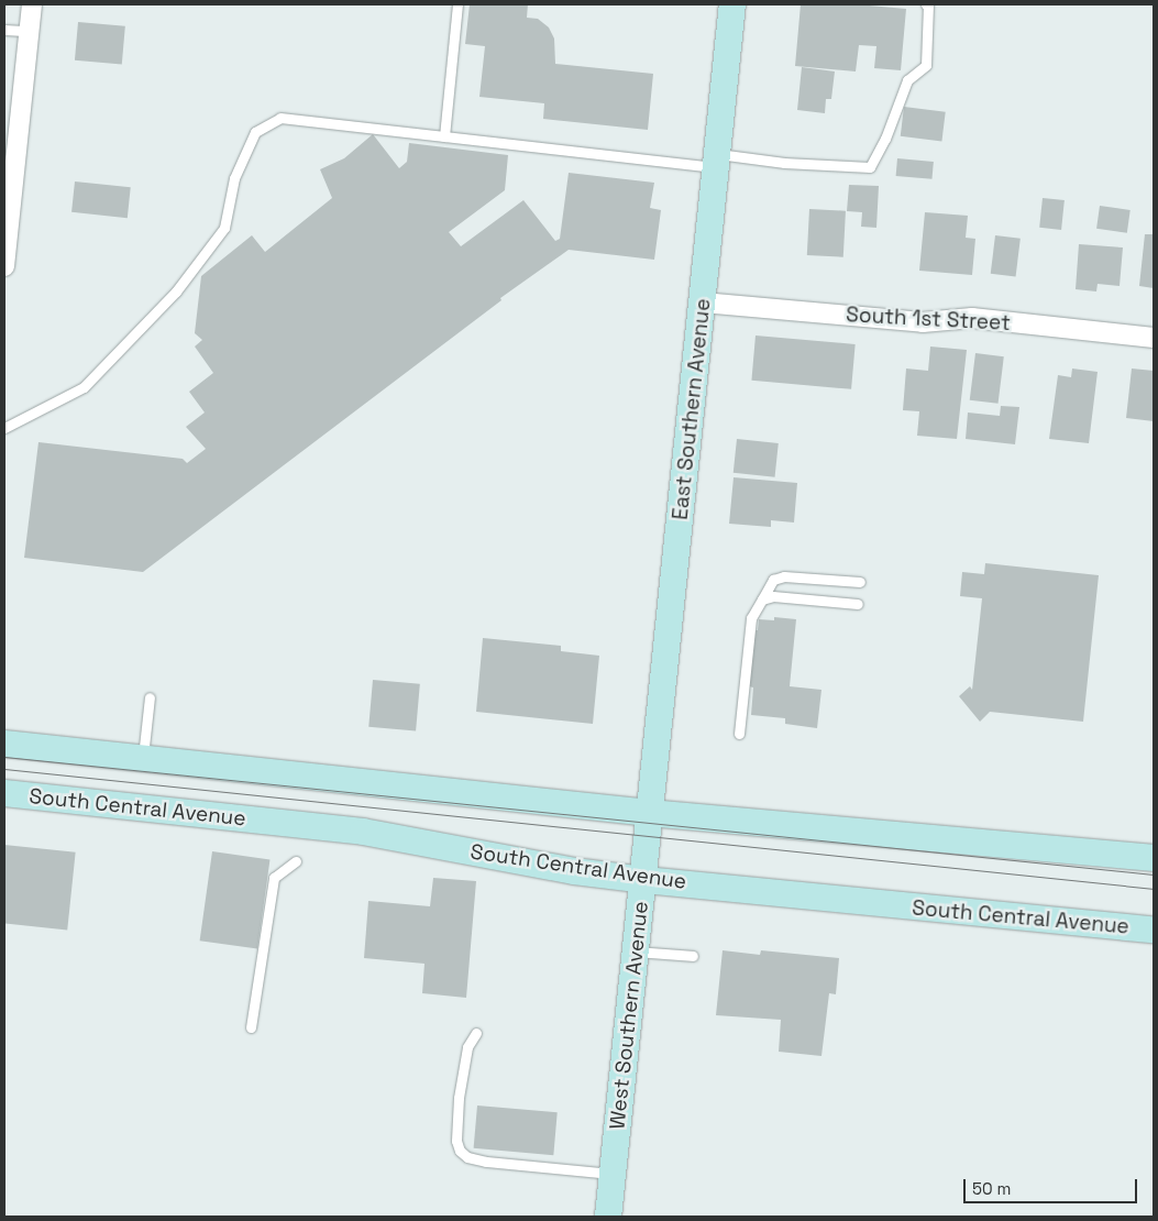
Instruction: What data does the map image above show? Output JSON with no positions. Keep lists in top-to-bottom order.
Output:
{
  "streets": {
    "main road": ["East Southern Avenue", "South Central Avenue", "West Southern Avenue"],
    "street": ["South 1st Street"]
  },
  "crossings": [
    ["South 1st Street", "East Southern Avenue"],
    ["East Southern Avenue", "West Southern Avenue"],
    ["South Central Avenue", "West Southern Avenue"]
  ],
  "scale_bar": "50 m"
}
